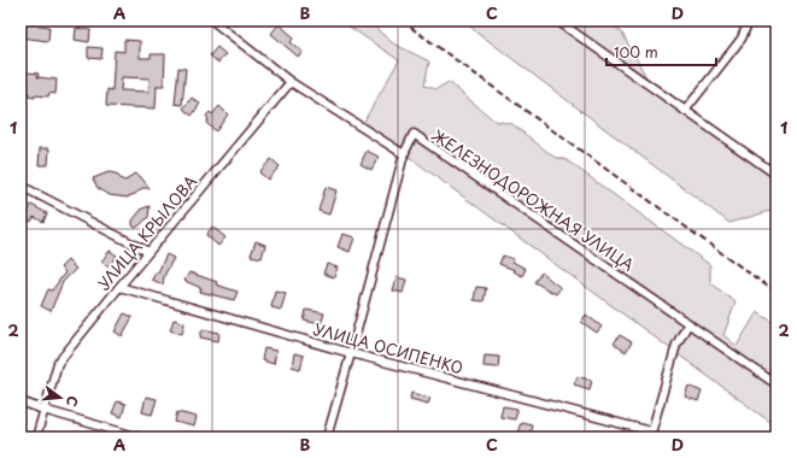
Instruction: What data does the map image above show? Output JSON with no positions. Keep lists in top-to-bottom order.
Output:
{
  "streets": {
    "street": ["ЖЕЛЕЗНОДОРОЖНАЯ УЛИЦА", "УЛИЦА КРЫЛОВА", "УЛИЦА ОСИПЕНКО"]
  },
  "crossings": [
    ["УЛИЦА КРЫЛОВА", "УЛИЦА ОСИПЕНКО"]
  ],
  "scale_bar": "100 m",
  "north": "right",
  "grid": {
    "columns": [
      "A",
      "B",
      "C",
      "D"
    ],
    "rows": ["1", "2"]
  }
}
